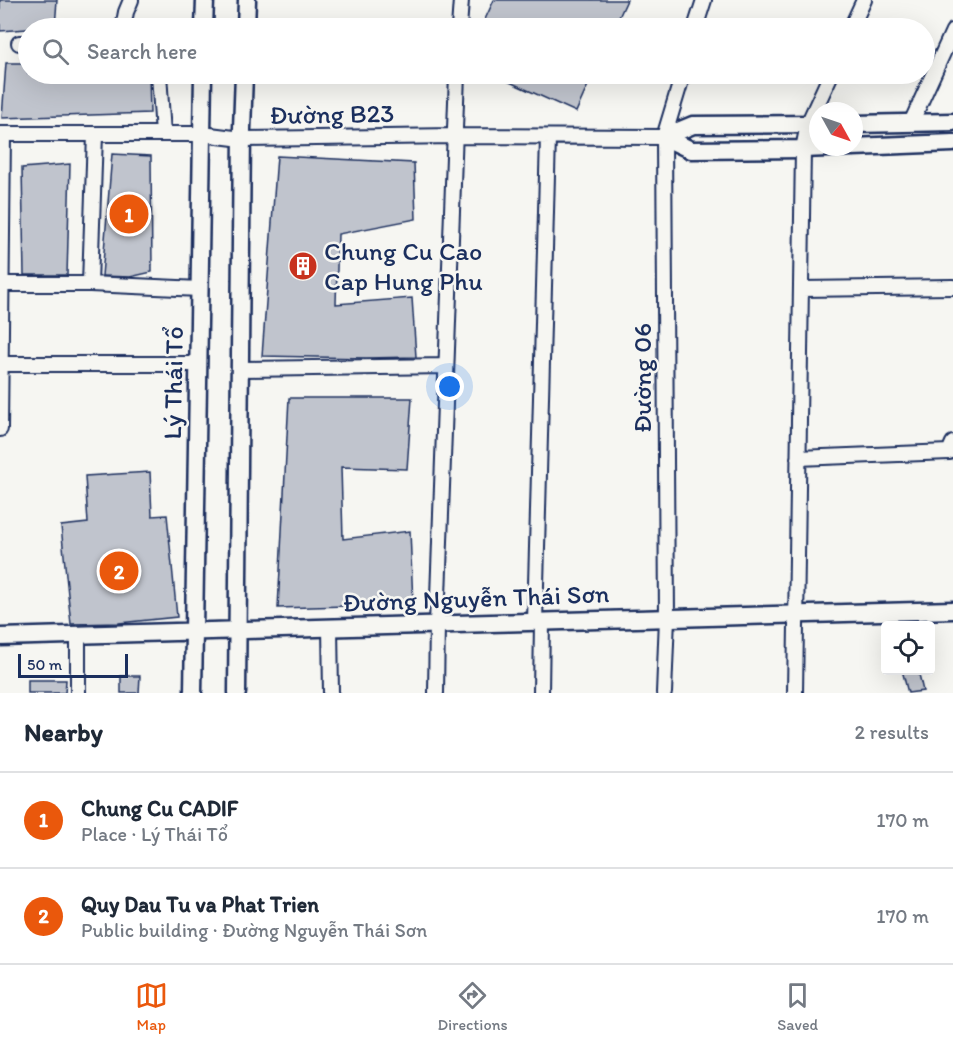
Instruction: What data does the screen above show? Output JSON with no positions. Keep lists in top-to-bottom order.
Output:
{
  "streets": {
    "street": [
      "Đường B23",
      "Đường 06",
      "Lý Thái Tổ",
      "Đường Nguyễn Thái Sơn"
    ]
  },
  "crossings": [
    ["Đường B23", "Đường 06"],
    ["Đường B23", "Lý Thái Tổ"],
    ["Đường 06", "Đường Nguyễn Thái Sơn"],
    ["Lý Thái Tổ", "Đường Nguyễn Thái Sơn"]
  ],
  "places": {
    "building": ["Chung Cu Cao Cap Hung Phu"]
  },
  "scale_bar": "50 m",
  "north": "bottom right",
  "page": {
    "search": "Search here",
    "pins": ["1", "2"],
    "scale": "50 m",
    "heading": ["Nearby", "2 results"],
    "list": [
      {
        "mark": "1",
        "name": "Chung Cu CADIF",
        "note": "Place · Lý Thái Tổ",
        "value": "170 m"
      },
      {
        "mark": "2",
        "name": "Quy Dau Tu va Phat Trien",
        "note": "Public building · Đường Nguyễn Thái Sơn",
        "value": "170 m"
      }
    ],
    "nav": ["Map", "Directions", "Saved"]
  }
}
